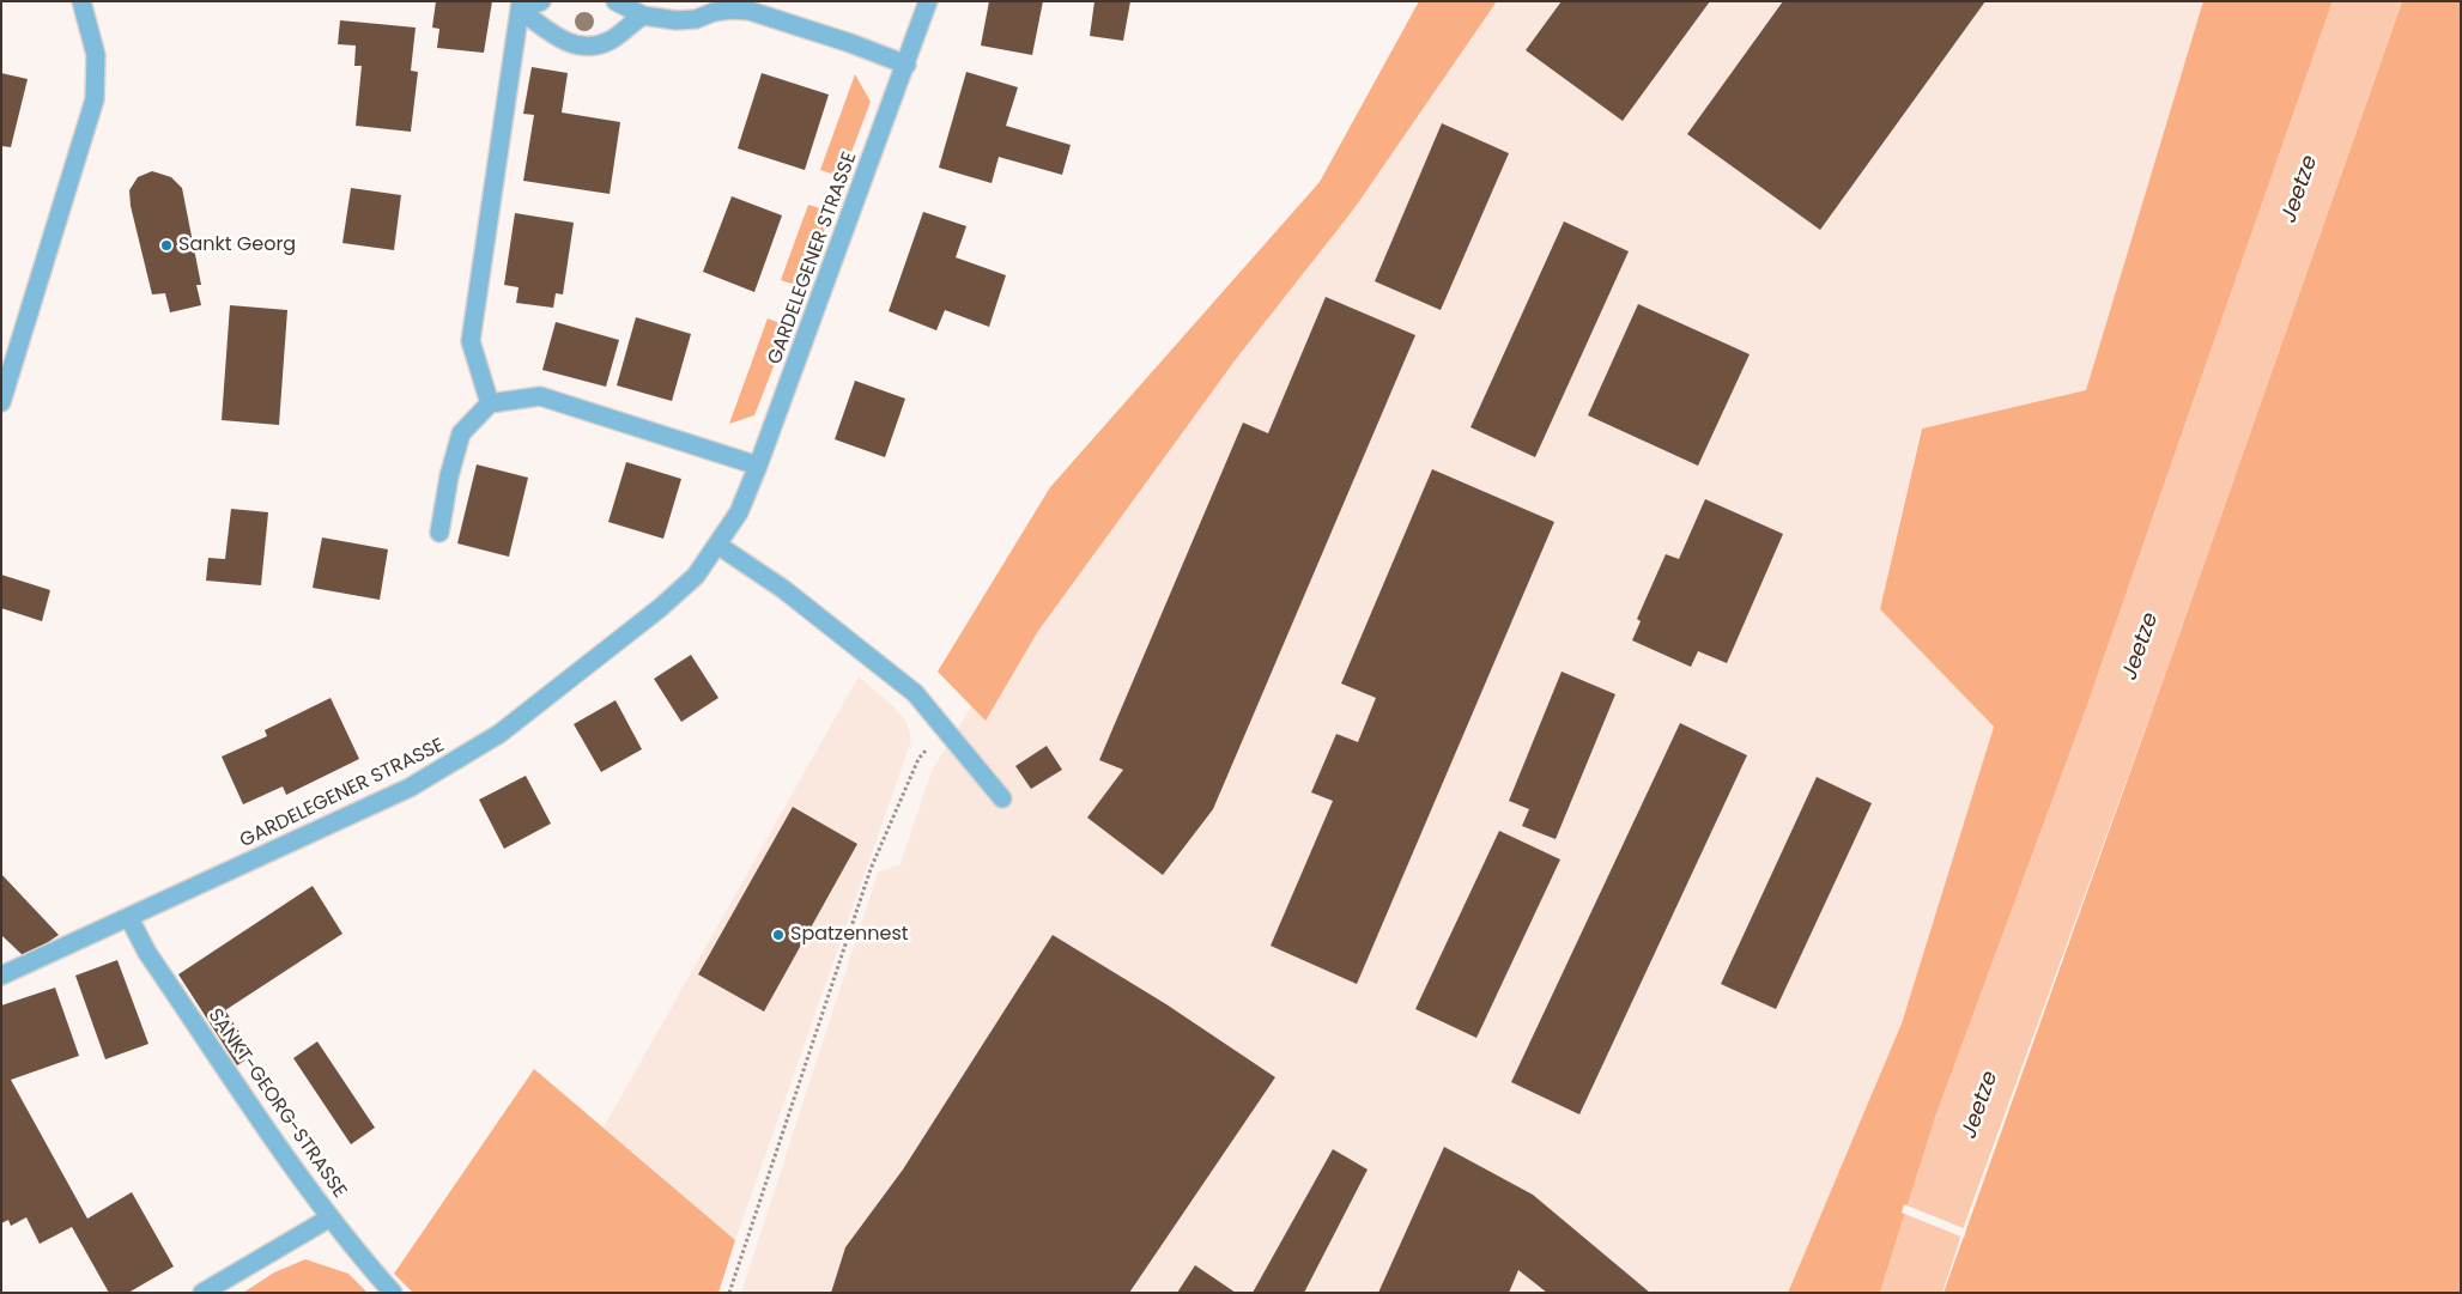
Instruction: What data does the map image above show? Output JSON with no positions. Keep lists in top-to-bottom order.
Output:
{
  "streets": {
    "street": ["GARDELEGENER STRASSE", "SANKT-GEORG-STRASSE"]
  },
  "crossings": [
    ["GARDELEGENER STRASSE", "SANKT-GEORG-STRASSE"]
  ],
  "water": ["Jeetze"],
  "places": ["Sankt Georg", "Spatzennest"]
}
